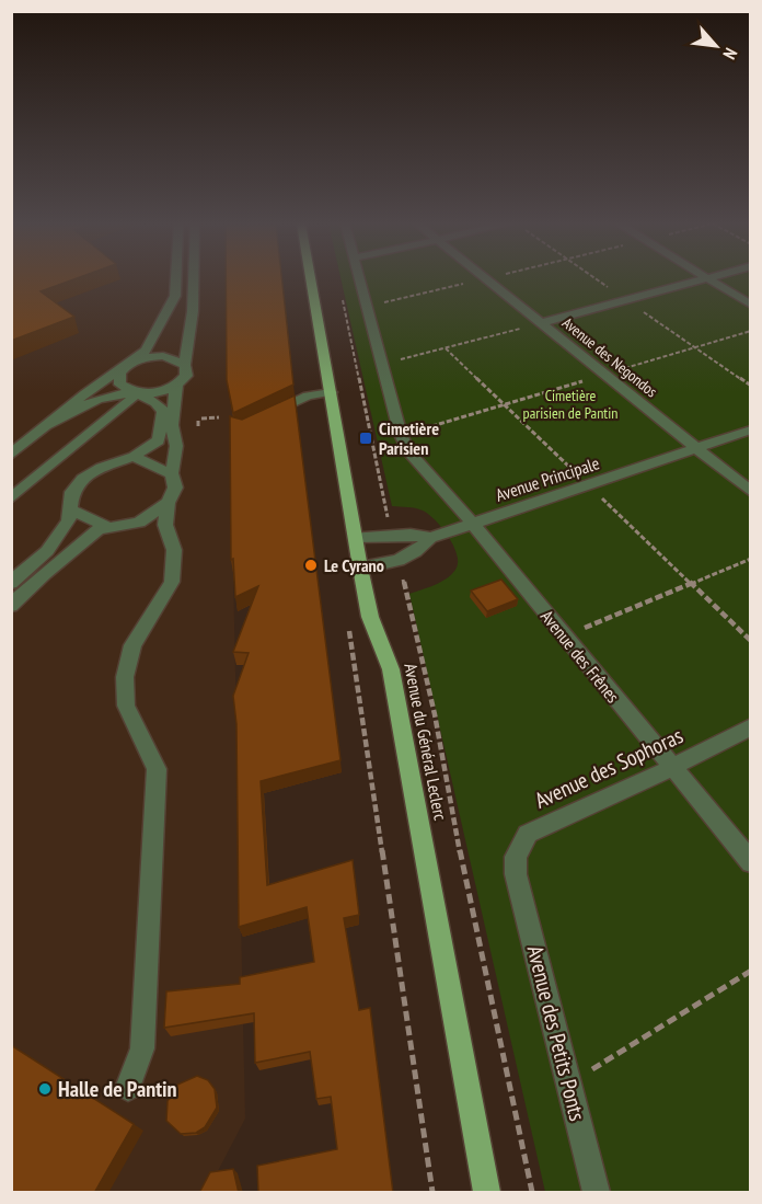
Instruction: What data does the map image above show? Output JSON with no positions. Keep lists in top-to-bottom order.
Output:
{
  "streets": {
    "main road": ["Avenue du Général Leclerc"],
    "lane": [
      "Avenue des Negondos",
      "Avenue Principale",
      "Avenue des Frênes",
      "Avenue des Sophoras",
      "Avenue des Petits Ponts"
    ]
  },
  "crossings": [
    ["Avenue des Negondos", "Avenue Principale"],
    ["Avenue Principale", "Avenue des Frênes"],
    ["Avenue Principale", "Avenue du Général Leclerc"],
    ["Avenue des Frênes", "Avenue des Sophoras"],
    ["Avenue des Sophoras", "Avenue des Petits Ponts"]
  ],
  "parks": ["Cimetière parisien de Pantin"],
  "places": {
    "transit": ["Cimetière Parisien"],
    "other": ["Le Cyrano", "Halle de Pantin"]
  },
  "north": "bottom right"
}
